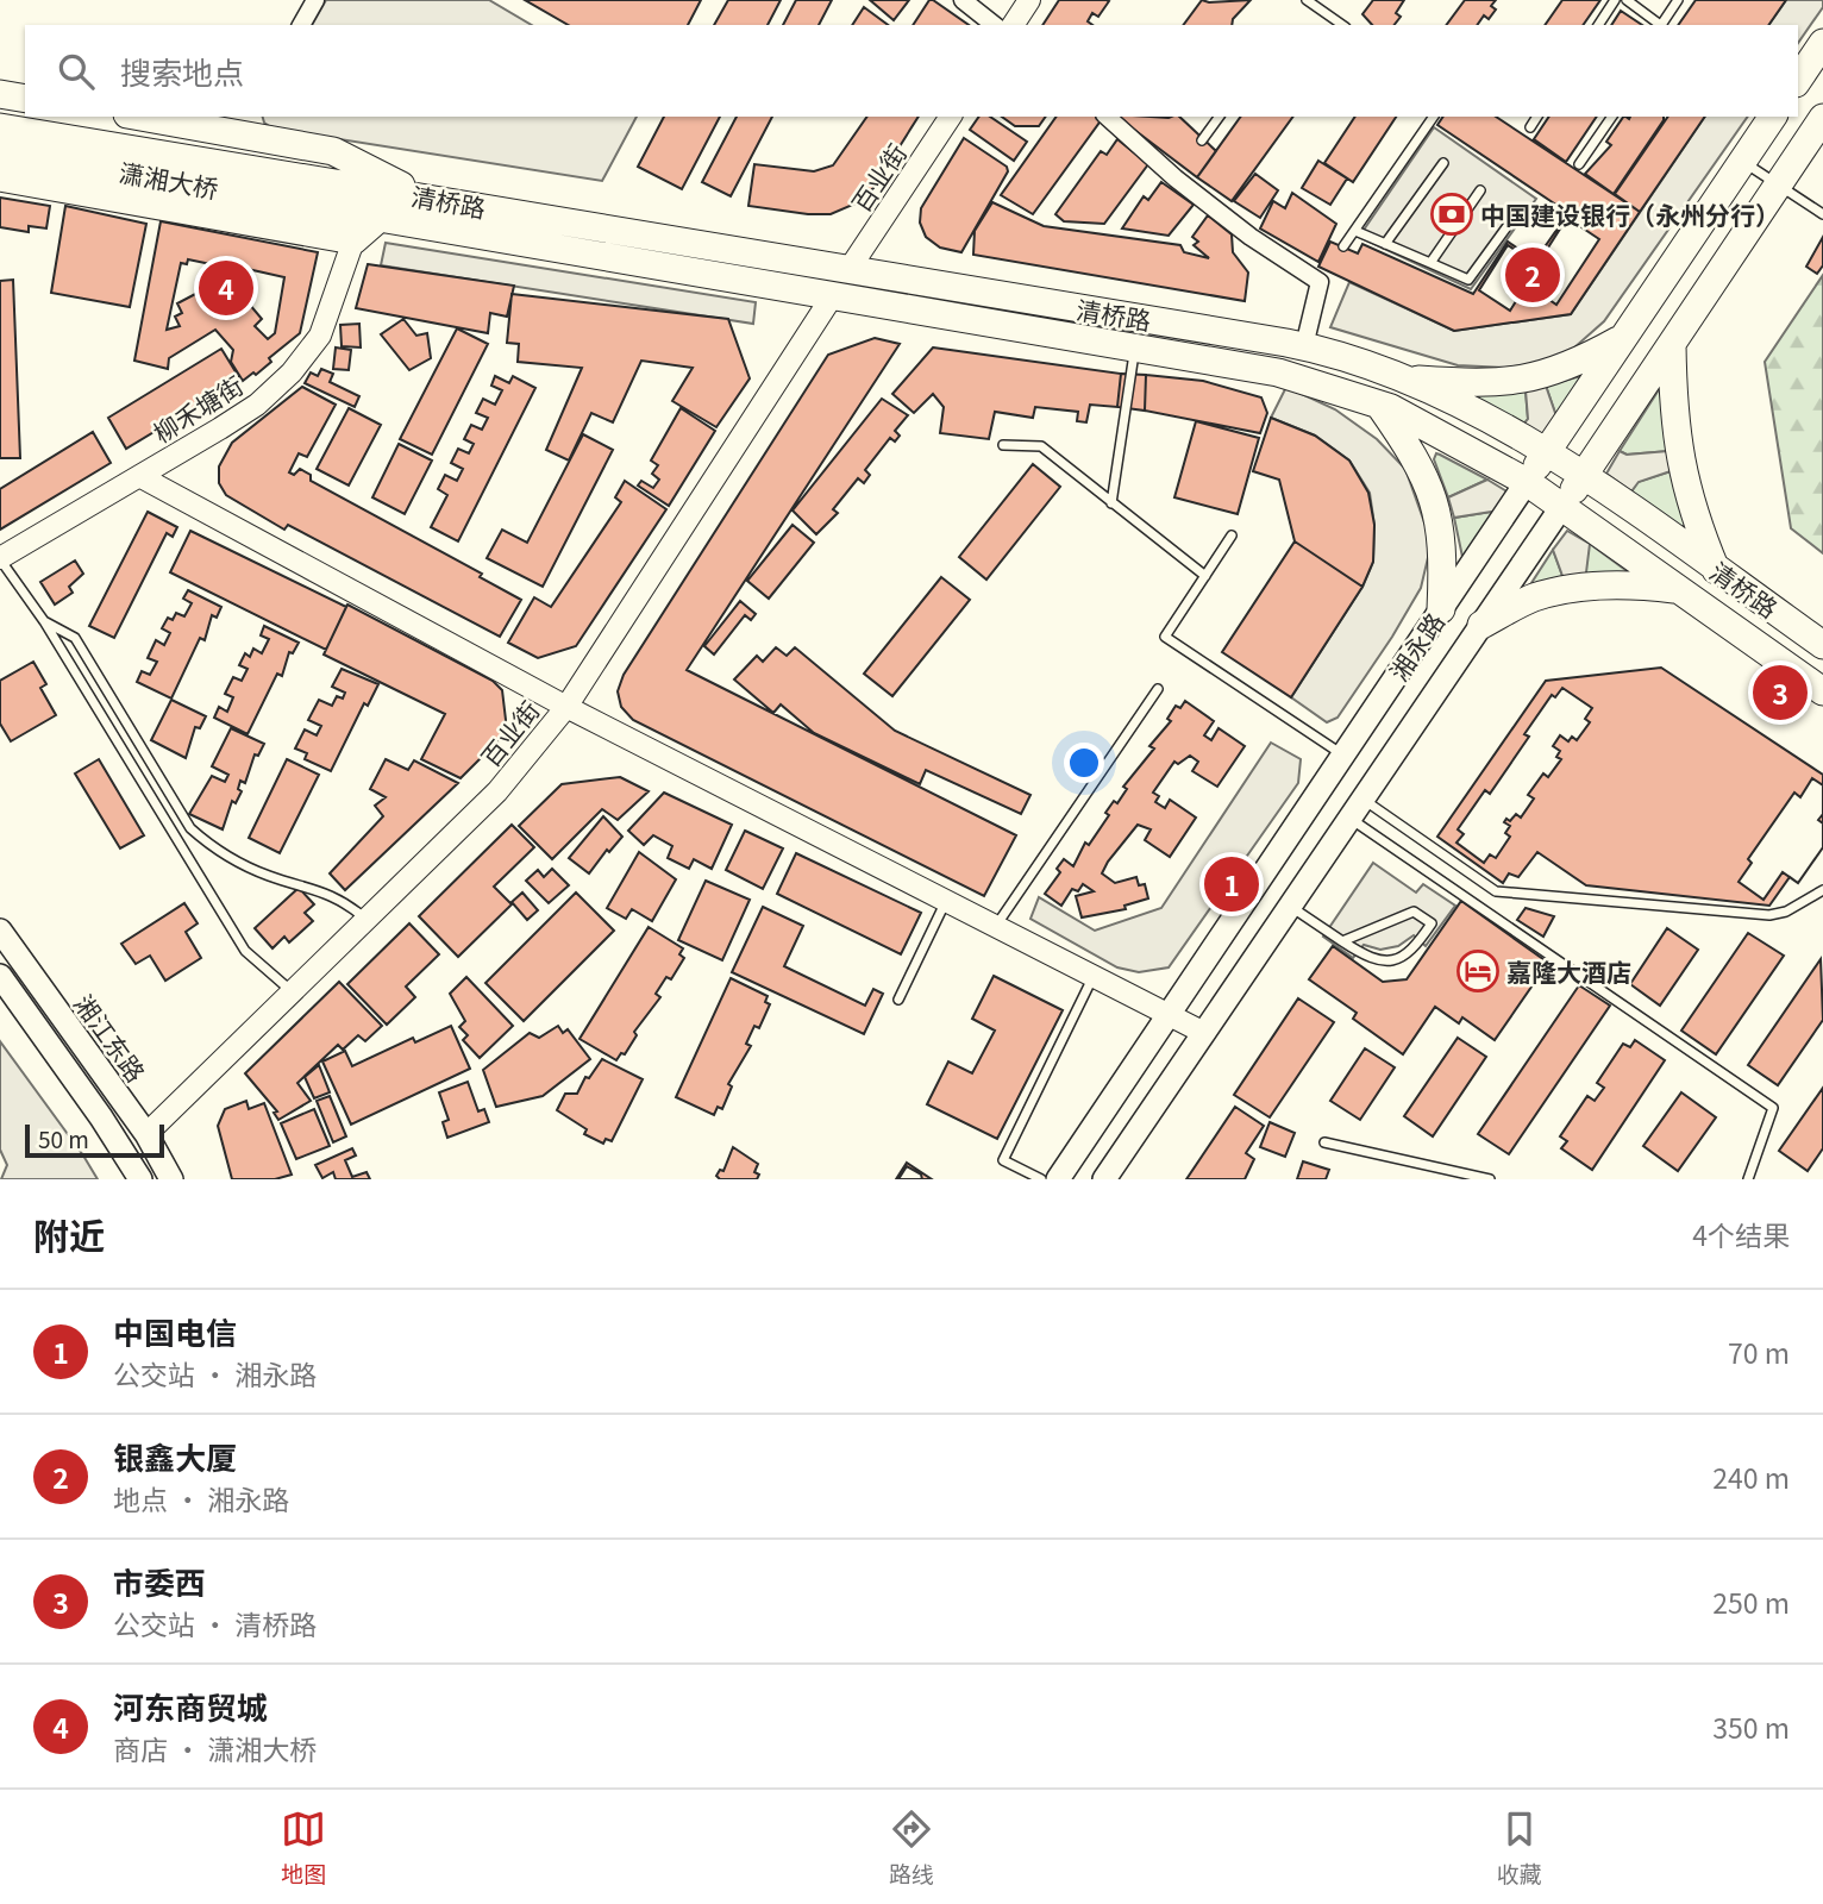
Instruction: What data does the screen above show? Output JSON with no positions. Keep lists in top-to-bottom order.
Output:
{
  "streets": {
    "main road": [
      "潇湘大桥",
      "清桥路",
      "湘永路",
      "湘江东路"
    ],
    "street": ["百业街", "柳禾塘街"]
  },
  "crossings": [
    ["百业街", "清桥路"],
    ["百业街", "湘江东路"],
    ["潇湘大桥", "清桥路"],
    ["清桥路", "湘永路"]
  ],
  "places": {
    "bank": ["中国建设银行（永州分行）"],
    "hotel": ["嘉隆大酒店"]
  },
  "scale_bar": "50 m",
  "page": {
    "search": "搜索地点",
    "pins": [
      "2",
      "4",
      "3",
      "1"
    ],
    "scale": "50 m",
    "heading": ["附近", "4个结果"],
    "list": [
      {
        "mark": "1",
        "name": "中国电信",
        "note": "公交站 · 湘永路",
        "value": "70 m"
      },
      {
        "mark": "2",
        "name": "银鑫大厦",
        "note": "地点 · 湘永路",
        "value": "240 m"
      },
      {
        "mark": "3",
        "name": "市委西",
        "note": "公交站 · 清桥路",
        "value": "250 m"
      },
      {
        "mark": "4",
        "name": "河东商贸城",
        "note": "商店 · 潇湘大桥",
        "value": "350 m"
      }
    ],
    "nav": ["地图", "路线", "收藏"]
  }
}
